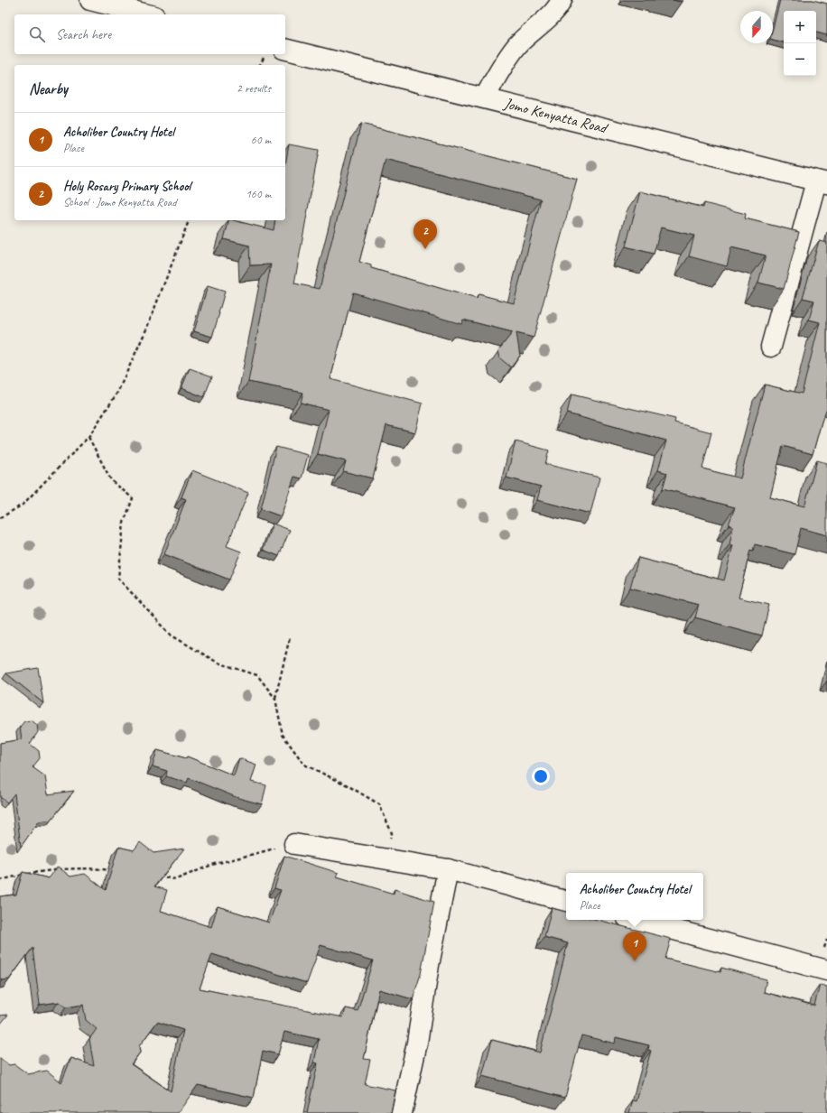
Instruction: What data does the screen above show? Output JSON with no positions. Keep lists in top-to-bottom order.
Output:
{
  "streets": {
    "street": ["Jomo Kenyatta Road"]
  },
  "north": "bottom",
  "page": {
    "map_buttons": ["+", "−"],
    "search": "Search here",
    "heading": ["Nearby", "2 results"],
    "list": [
      {
        "mark": "1",
        "name": "Acholiber Country Hotel",
        "note": "Place",
        "value": "60 m"
      },
      {
        "mark": "2",
        "name": "Holy Rosary Primary School",
        "note": "School · Jomo Kenyatta Road",
        "value": "160 m"
      }
    ],
    "pins": ["2", "1"],
    "popup": ["Acholiber Country Hotel", "Place"]
  }
}
